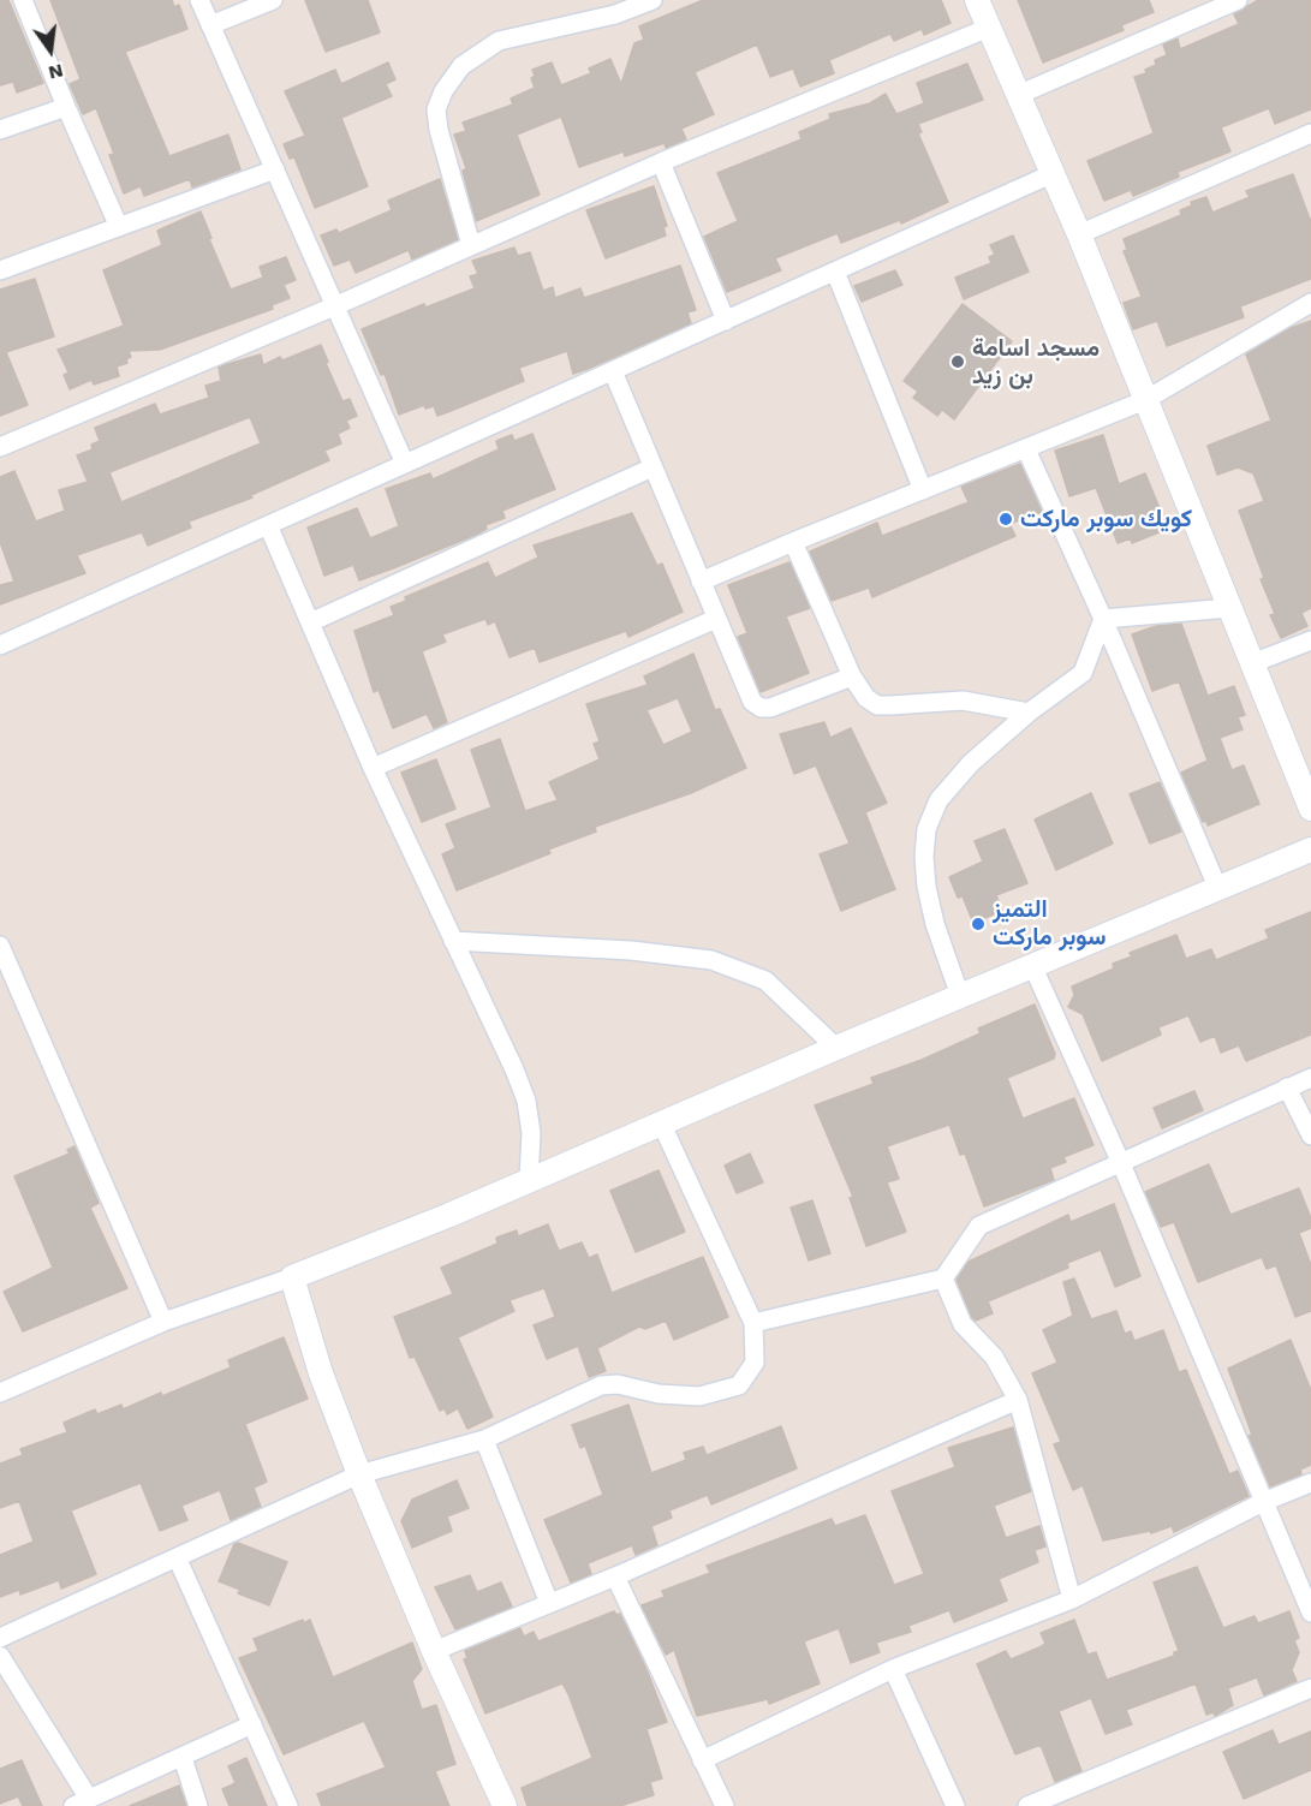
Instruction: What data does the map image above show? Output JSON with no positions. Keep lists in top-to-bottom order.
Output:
{
  "places": ["مسجد اسامة بن زيد", "كويك سوبر ماركت", "التميز سوبر ماركت"],
  "north": "bottom"
}
